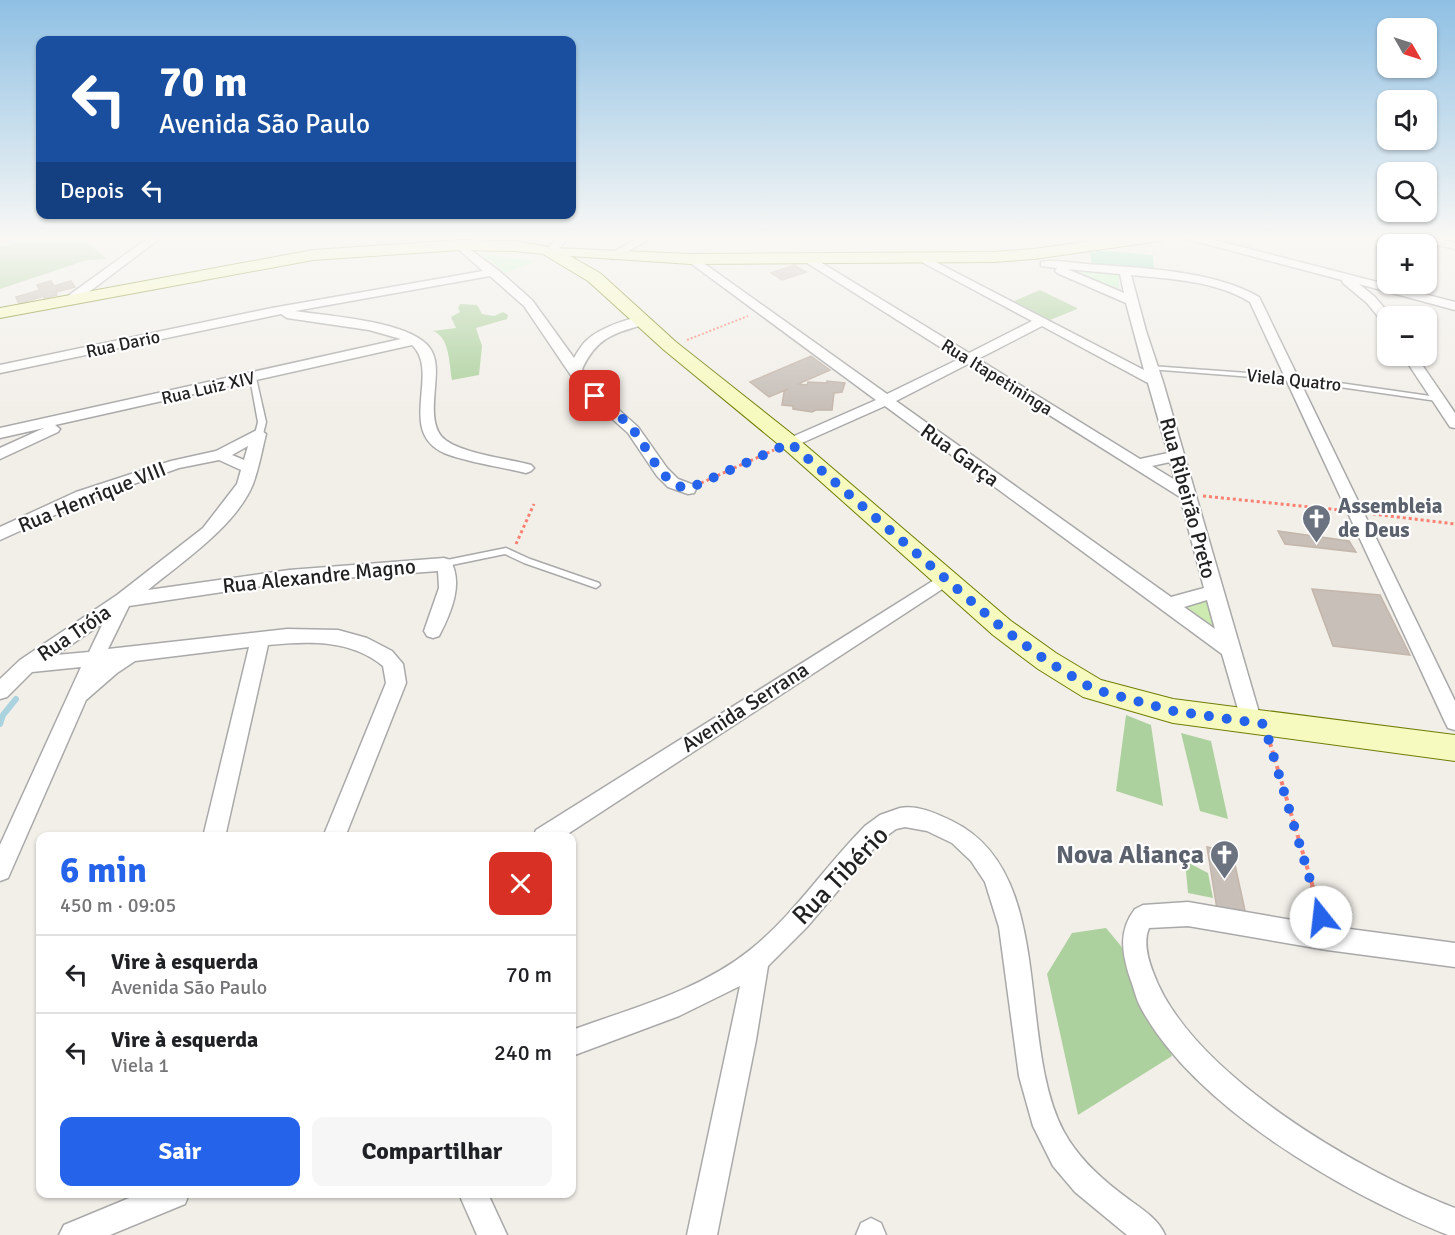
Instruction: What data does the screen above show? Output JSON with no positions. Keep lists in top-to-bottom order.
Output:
{
  "streets": {
    "street": [
      "Rua Dario",
      "Rua Itapetininga",
      "Rua Luiz XIV",
      "Rua Garça",
      "Rua Henrique VIII",
      "Rua Ribeirão Preto",
      "Rua Alexandre Magno",
      "Rua Tróia",
      "Avenida Serrana",
      "Rua Tibério"
    ],
    "lane": ["Viela Quatro"]
  },
  "crossings": [
    ["Rua Itapetininga", "Rua Ribeirão Preto"],
    ["Viela Quatro", "Rua Ribeirão Preto"],
    ["Rua Garça", "Rua Ribeirão Preto"],
    ["Rua Alexandre Magno", "Rua Tróia"]
  ],
  "places": {
    "church": ["Assembleia de Deus", "Nova Aliança"]
  },
  "north": "bottom right",
  "page": {
    "map_buttons": ["+", "−"],
    "turn": ["70 m", "Avenida São Paulo"],
    "then": "Depois",
    "heading": ["6 min", "450 m · 09:05"],
    "list": [
      {
        "name": "Vire à esquerda",
        "note": "Avenida São Paulo",
        "value": "70 m"
      },
      {
        "name": "Vire à esquerda",
        "note": "Viela 1",
        "value": "240 m"
      }
    ],
    "buttons": ["Sair", "Compartilhar"]
  }
}
